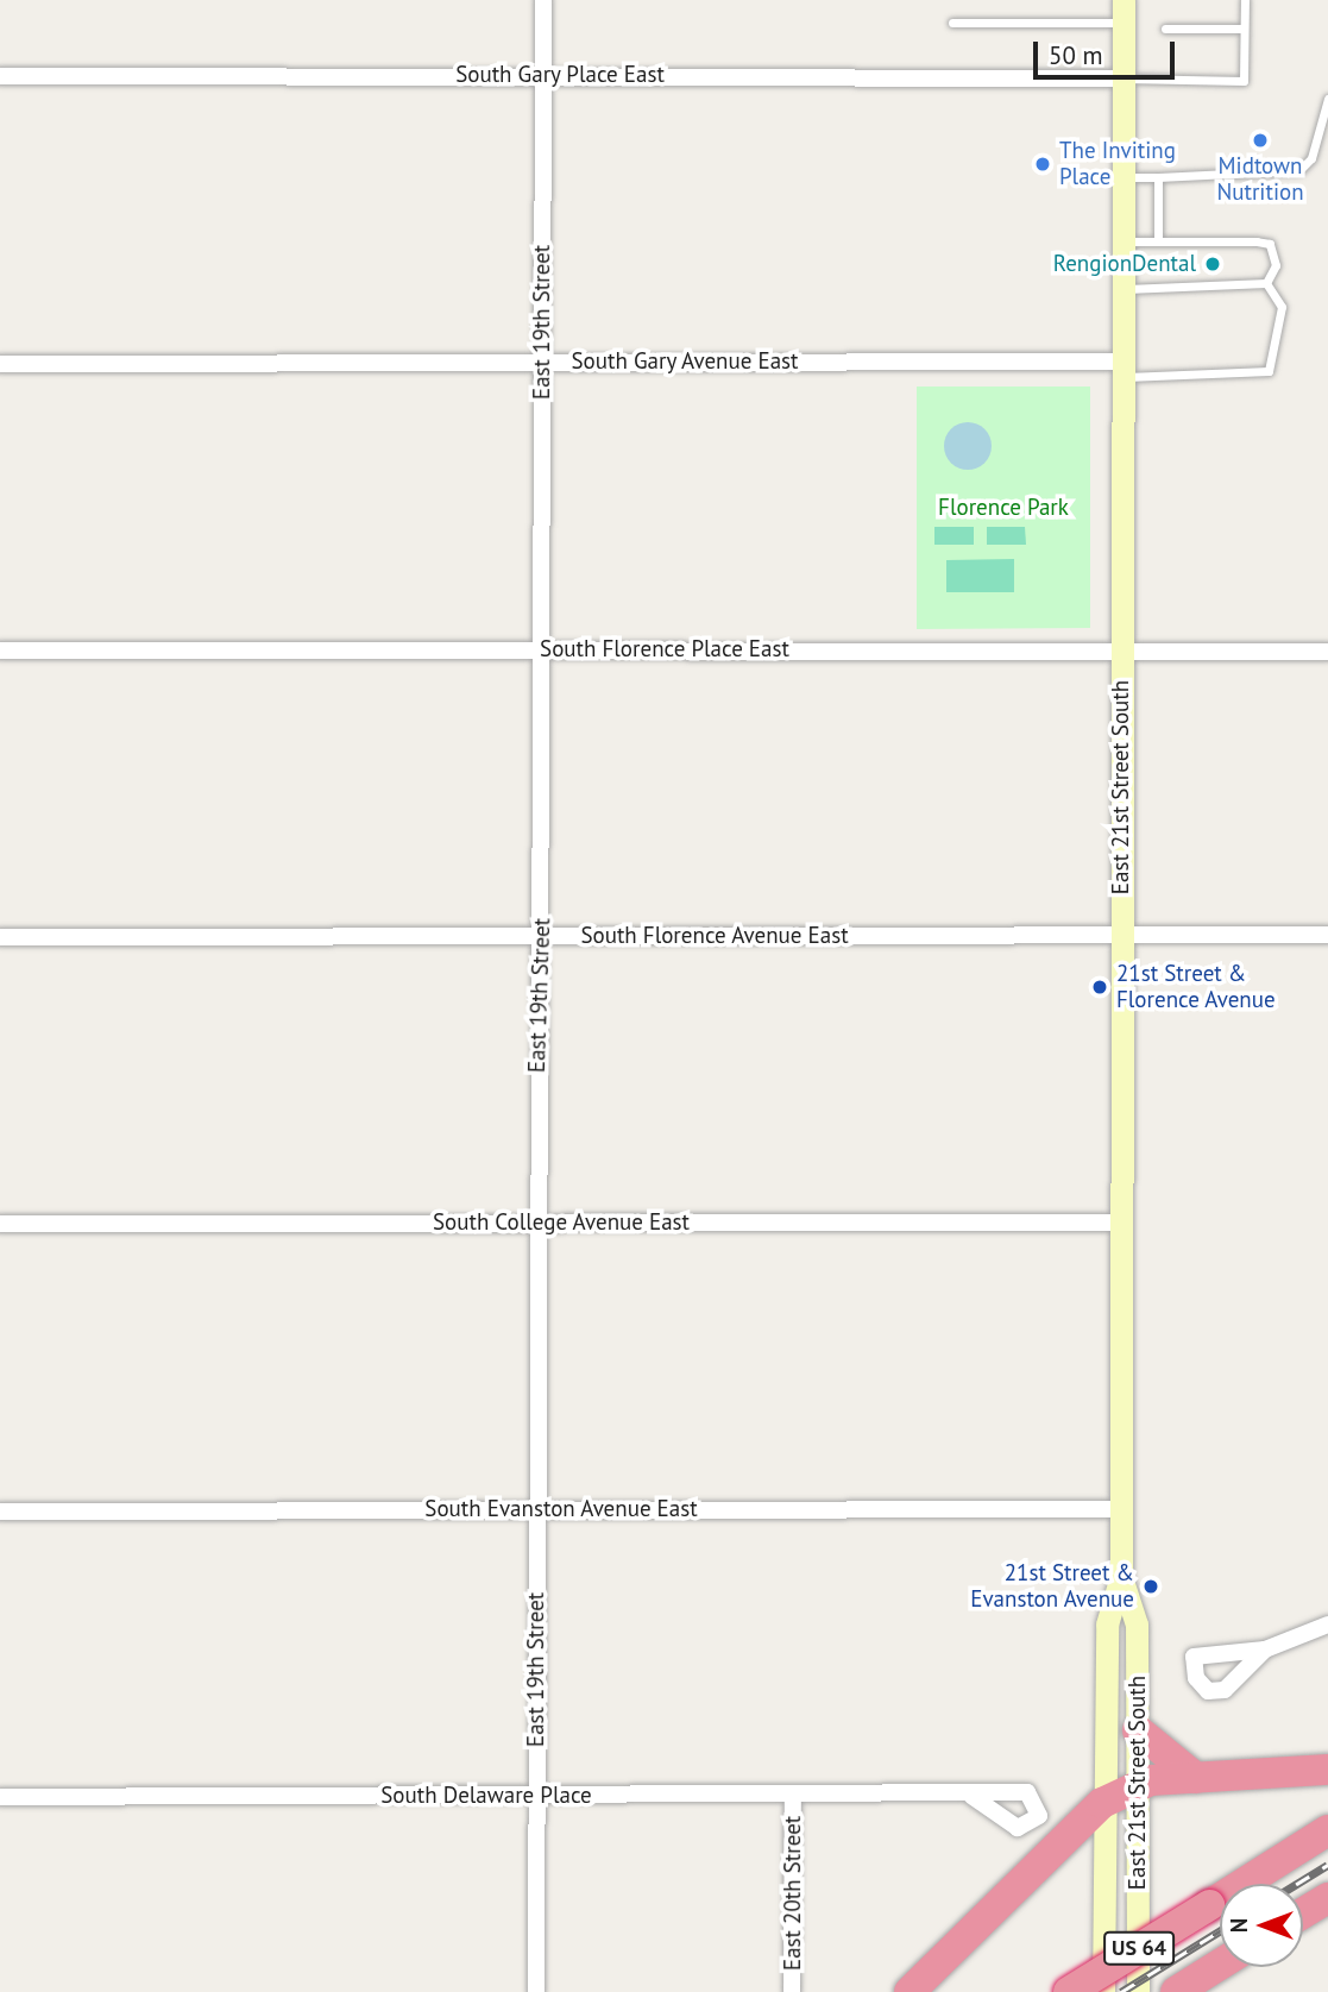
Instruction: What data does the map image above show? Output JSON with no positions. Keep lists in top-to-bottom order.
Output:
{
  "streets": {
    "highway": ["US 64"],
    "main road": ["East 21st Street South"],
    "street": [
      "South Gary Place East",
      "East 19th Street",
      "South Gary Avenue East",
      "South Florence Place East",
      "South Florence Avenue East",
      "South College Avenue East",
      "South Evanston Avenue East",
      "South Delaware Place",
      "East 20th Street"
    ]
  },
  "crossings": [
    ["South Gary Place East", "East 19th Street"],
    ["South Gary Place East", "East 21st Street South"],
    ["East 19th Street", "South Gary Avenue East"],
    ["East 19th Street", "South Florence Place East"],
    ["East 19th Street", "South Florence Avenue East"],
    ["East 19th Street", "South College Avenue East"],
    ["East 19th Street", "South Evanston Avenue East"],
    ["East 19th Street", "South Delaware Place"],
    ["South Gary Avenue East", "East 21st Street South"],
    ["South Florence Place East", "East 21st Street South"],
    ["East 21st Street South", "South Florence Avenue East"],
    ["East 21st Street South", "South College Avenue East"],
    ["East 21st Street South", "South Evanston Avenue East"],
    ["South Delaware Place", "East 20th Street"]
  ],
  "parks": ["Florence Park"],
  "places": [
    "Midtown Nutrition",
    "The Inviting Place",
    "RengionDental",
    "21st Street & Florence Avenue",
    "21st Street & Evanston Avenue"
  ],
  "scale_bar": "50 m",
  "north": "left"
}
